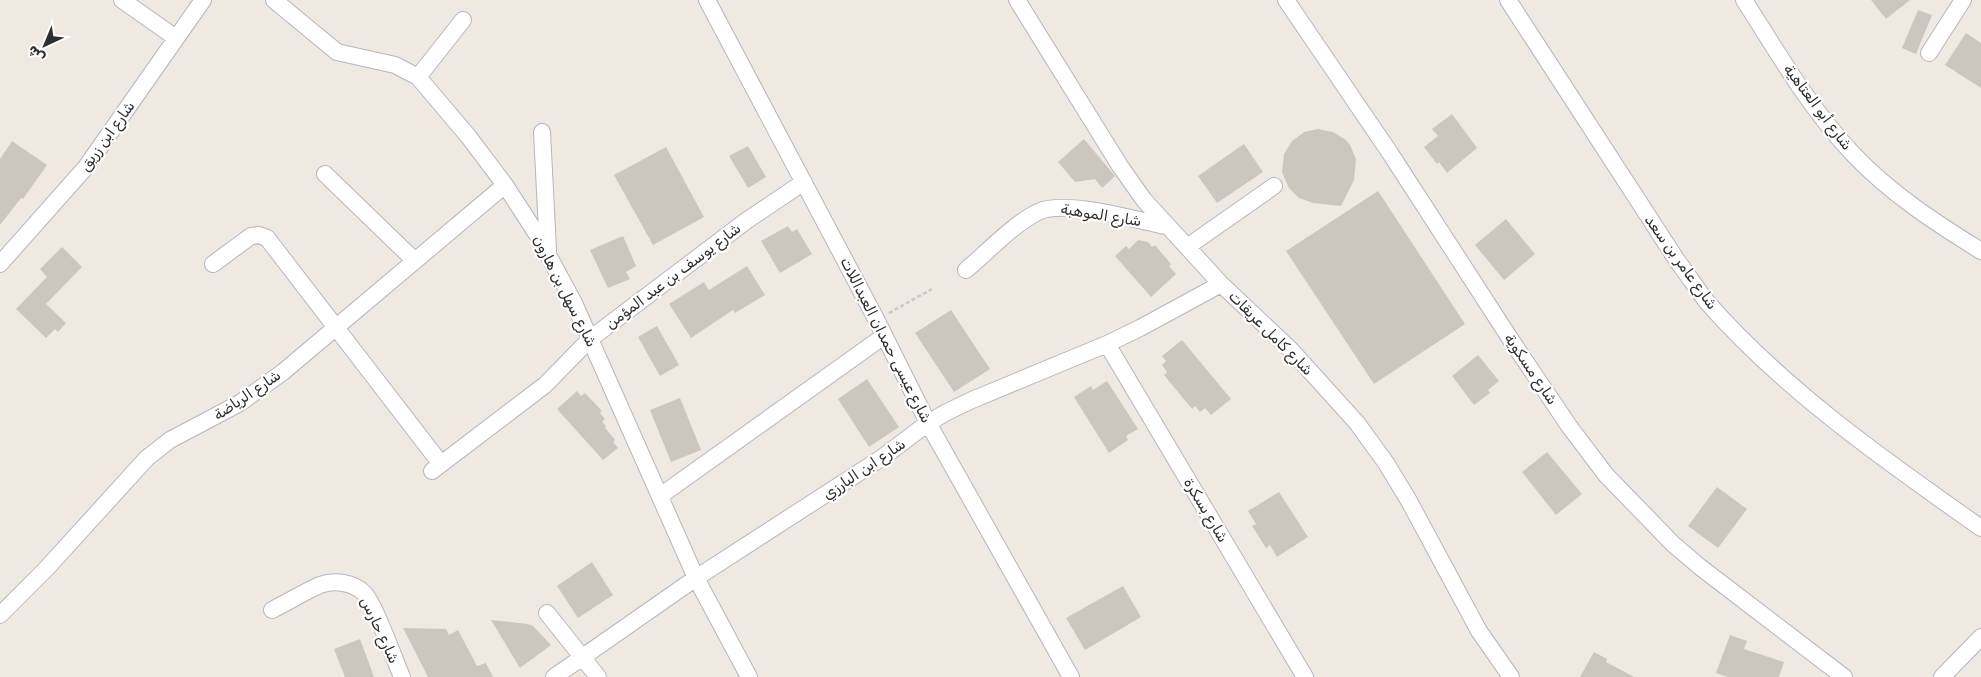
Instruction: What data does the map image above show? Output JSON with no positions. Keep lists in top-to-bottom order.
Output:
{
  "streets": {
    "street": [
      "شارع أبو العتاهية",
      "شارع ابن زريق",
      "شارع الموهبة",
      "شارع عامر بن سعد",
      "شارع يوسف بن عبد المؤمن",
      "شارع سهل بن هارون",
      "شارع كامل عريقات",
      "شارع عيسى حمدان العبداللات",
      "شارع مسكوية",
      "شارع الرياضة",
      "شارع ابن البارزي",
      "شارع بسكرة",
      "شارع حارس"
    ]
  },
  "crossings": [
    ["شارع الموهبة", "شارع كامل عريقات"],
    ["شارع يوسف بن عبد المؤمن", "شارع سهل بن هارون"],
    ["شارع يوسف بن عبد المؤمن", "شارع عيسى حمدان العبداللات"],
    ["شارع يوسف بن عبد المؤمن", "شارع الرياضة"],
    ["شارع سهل بن هارون", "شارع الرياضة"],
    ["شارع سهل بن هارون", "شارع ابن البارزي"],
    ["شارع كامل عريقات", "شارع ابن البارزي"],
    ["شارع عيسى حمدان العبداللات", "شارع ابن البارزي"],
    ["شارع ابن البارزي", "شارع بسكرة"]
  ],
  "north": "bottom left"
}
